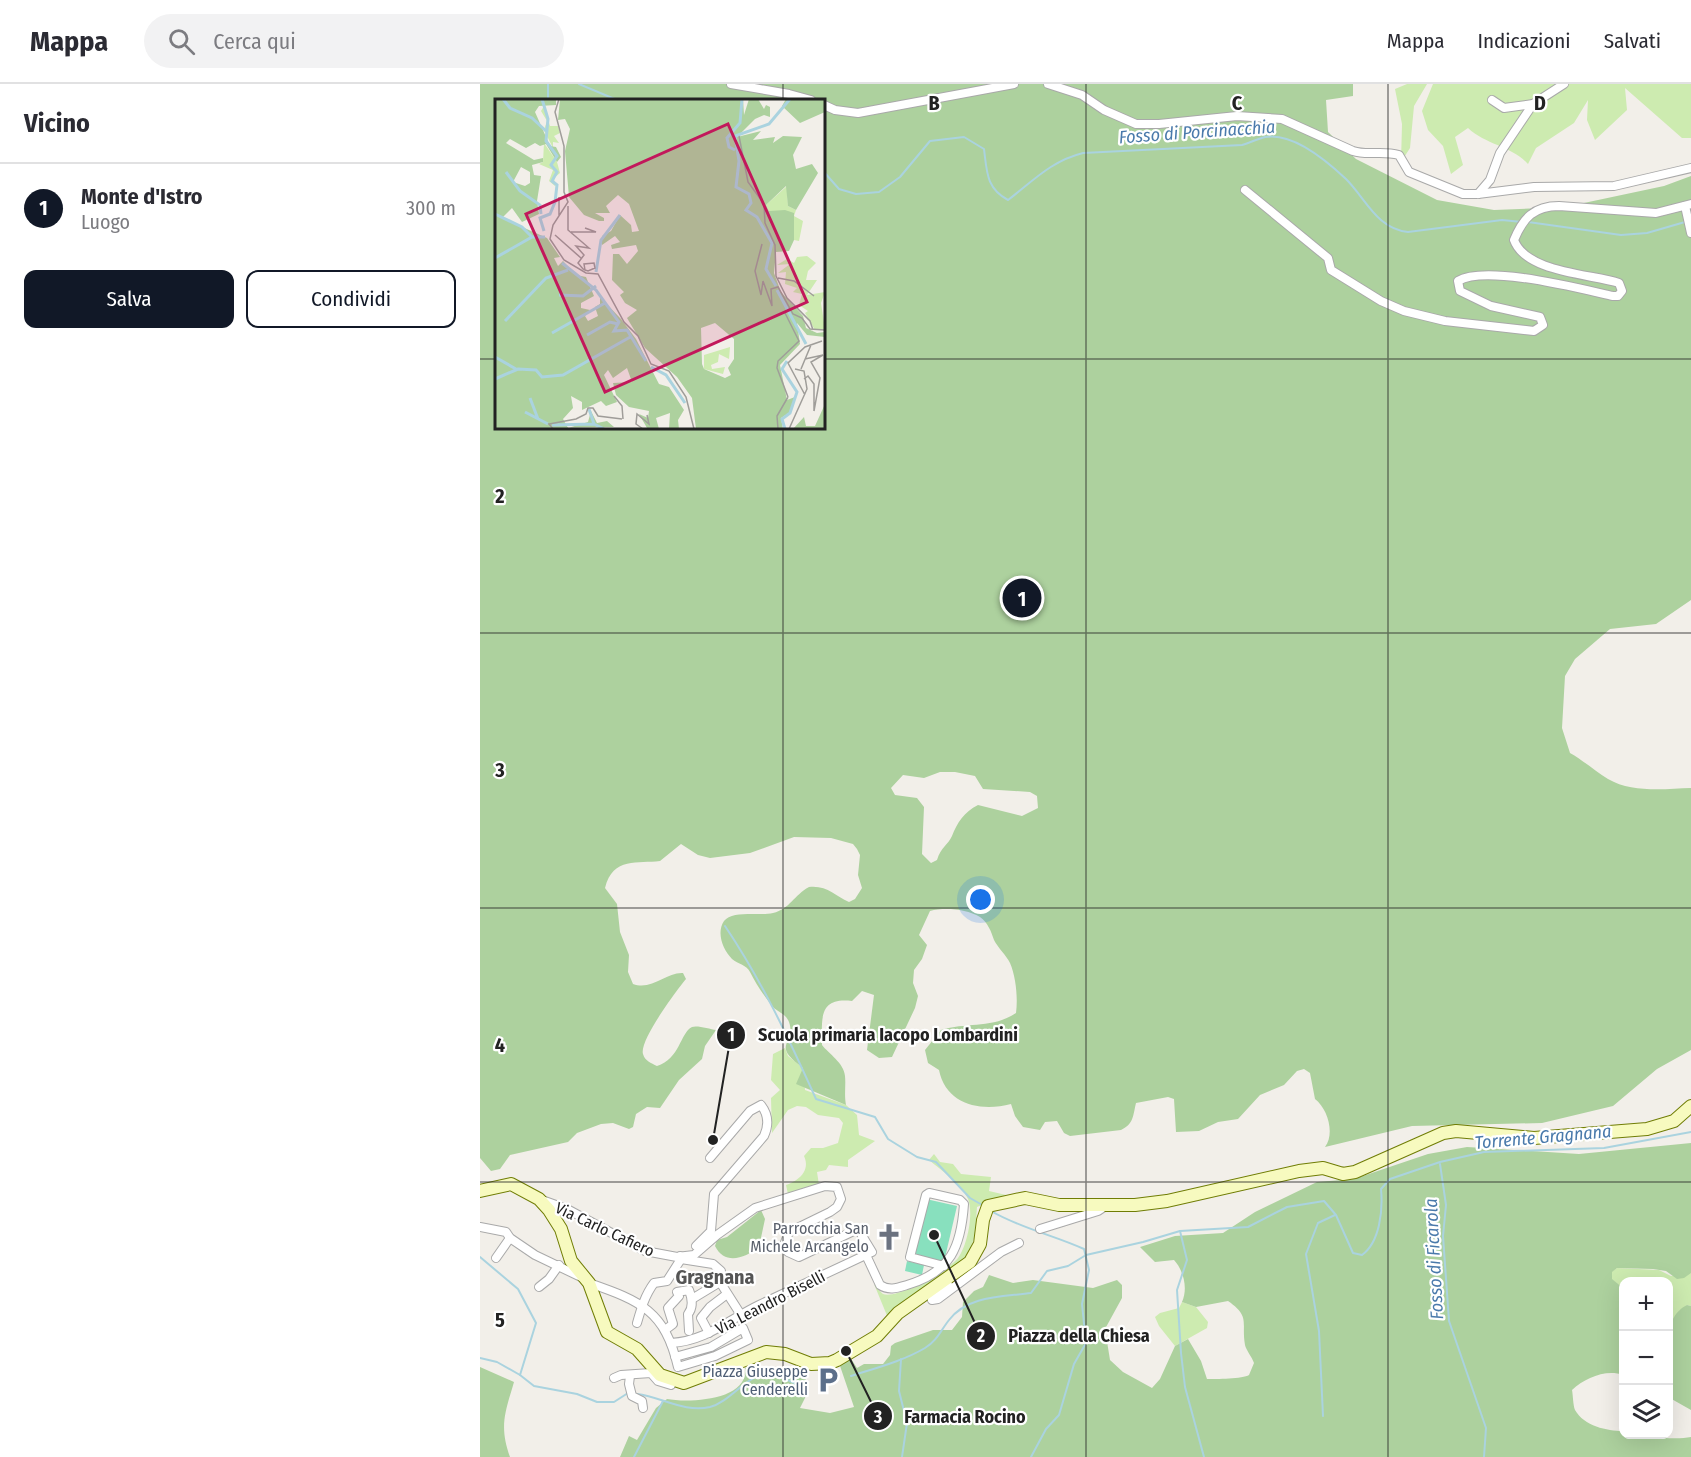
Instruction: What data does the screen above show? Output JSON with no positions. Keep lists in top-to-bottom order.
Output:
{
  "streets": {
    "street": ["Via Carlo Cafiero", "Via Leandro Biselli"]
  },
  "districts": ["Gragnana"],
  "water": ["Fosso di Porcinacchia", "Torrente Gragnana", "Fosso di Ficarola"],
  "places": {
    "other": ["Scuola primaria Iacopo Lombardini", "Piazza della Chiesa", "Farmacia Rocino"],
    "church": ["Parrocchia San Michele Arcangelo"],
    "parking": ["Piazza Giuseppe Cenderelli"]
  },
  "page": {
    "header": "Mappa",
    "search": "Cerca qui",
    "nav": ["Mappa", "Indicazioni", "Salvati"],
    "heading": "Vicino",
    "list": [
      {
        "mark": "1",
        "name": "Monte d'Istro",
        "note": "Luogo",
        "value": "300 m"
      }
    ],
    "buttons": ["Salva", "Condividi"],
    "pins": "1",
    "map_buttons": ["+", "−"]
  },
  "grid": {
    "columns": ["B", "C", "D"],
    "rows": [
      "2",
      "3",
      "4",
      "5"
    ]
  }
}
